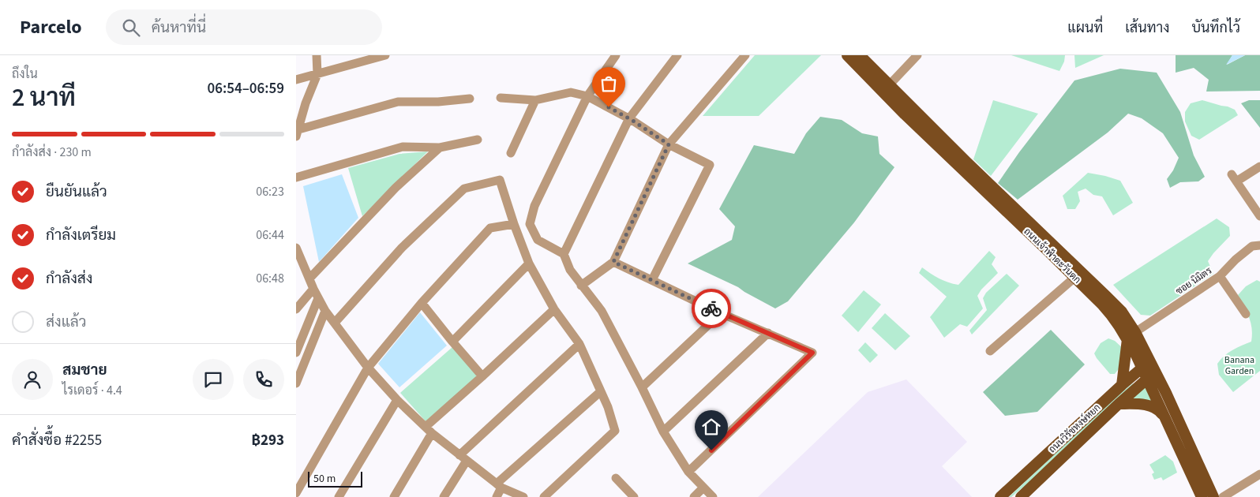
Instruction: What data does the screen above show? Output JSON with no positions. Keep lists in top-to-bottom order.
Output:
{
  "streets": {
    "main road": ["ถนนเจ้าฟ้าตะวันตก", "ถนนวิรัชหงษ์หยก"],
    "street": ["ซอย นิมิตร"]
  },
  "crossings": [
    ["ถนนเจ้าฟ้าตะวันตก", "ซอย นิมิตร"],
    ["ถนนเจ้าฟ้าตะวันตก", "ถนนวิรัชหงษ์หยก"]
  ],
  "parks": ["Banana Garden"],
  "scale_bar": "50 m",
  "page": {
    "header": "Parcelo",
    "search": "ค้นหาที่นี่",
    "nav": ["แผนที่", "เส้นทาง", "บันทึกไว้"],
    "heading": ["2 นาที", "ถึงใน", "06:54–06:59"],
    "panel": [
      "สมชาย",
      "ไรเดอร์ · 4.4",
      "คำสั่งซื้อ #2255",
      "฿293"
    ],
    "bar": "กำลังส่ง · 230 m",
    "list": [
      ["ยืนยันแล้ว", "06:23"],
      ["กำลังเตรียม", "06:44"],
      ["กำลังส่ง", "06:48"],
      "ส่งแล้ว"
    ],
    "scale": "50 m"
  }
}
